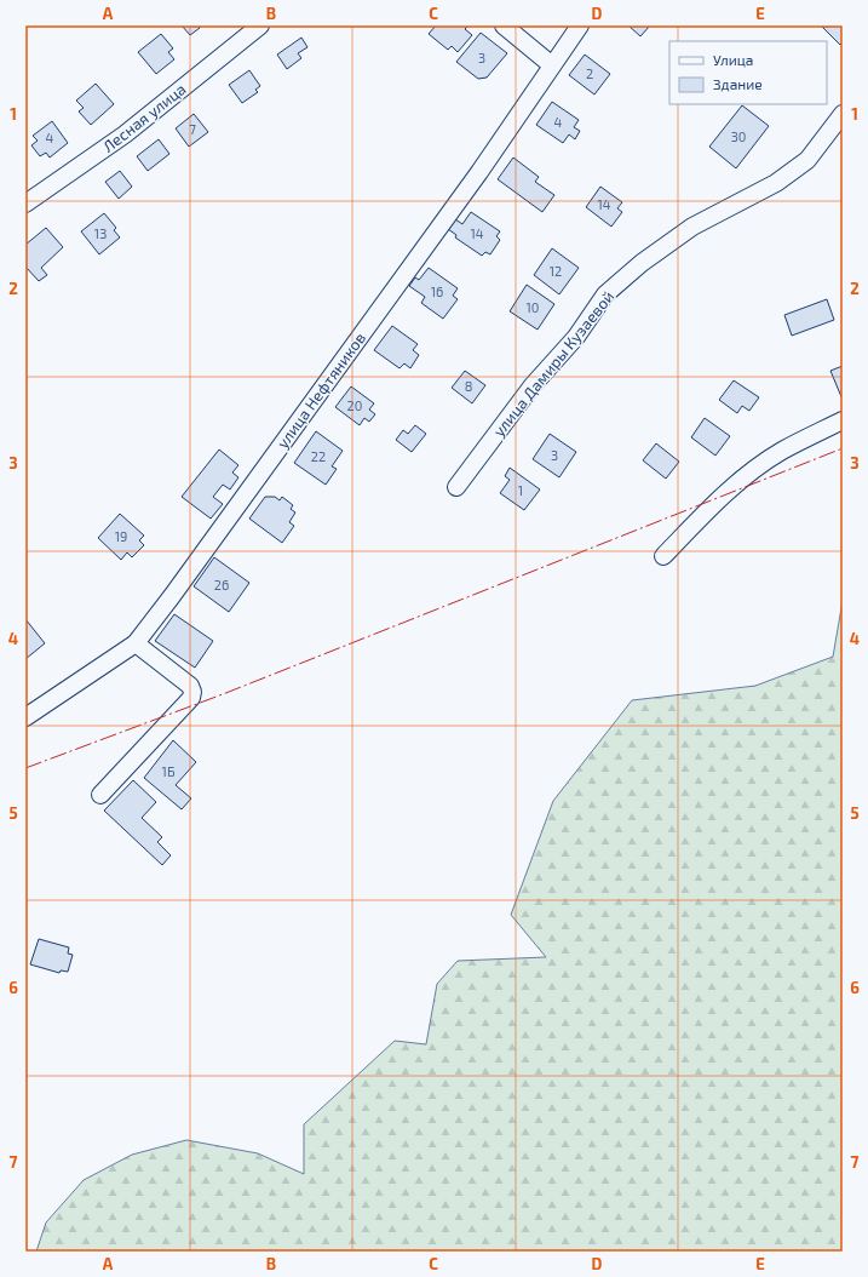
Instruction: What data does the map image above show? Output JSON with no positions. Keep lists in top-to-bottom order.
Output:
{
  "streets": {
    "street": ["Лесная улица", "улица Дамиры Кузаевой", "улица Нефтяников"]
  },
  "house_numbers": [
    "3",
    "2",
    "4",
    "7",
    "30",
    "4",
    "14",
    "13",
    "14",
    "12",
    "16",
    "10",
    "8",
    "20",
    "3",
    "22",
    "1",
    "19",
    "26",
    "1Б"
  ],
  "legend": ["Улица", "Здание"],
  "grid": {
    "columns": [
      "A",
      "B",
      "C",
      "D",
      "E"
    ],
    "rows": [
      "1",
      "2",
      "3",
      "4",
      "5",
      "6",
      "7"
    ]
  }
}
